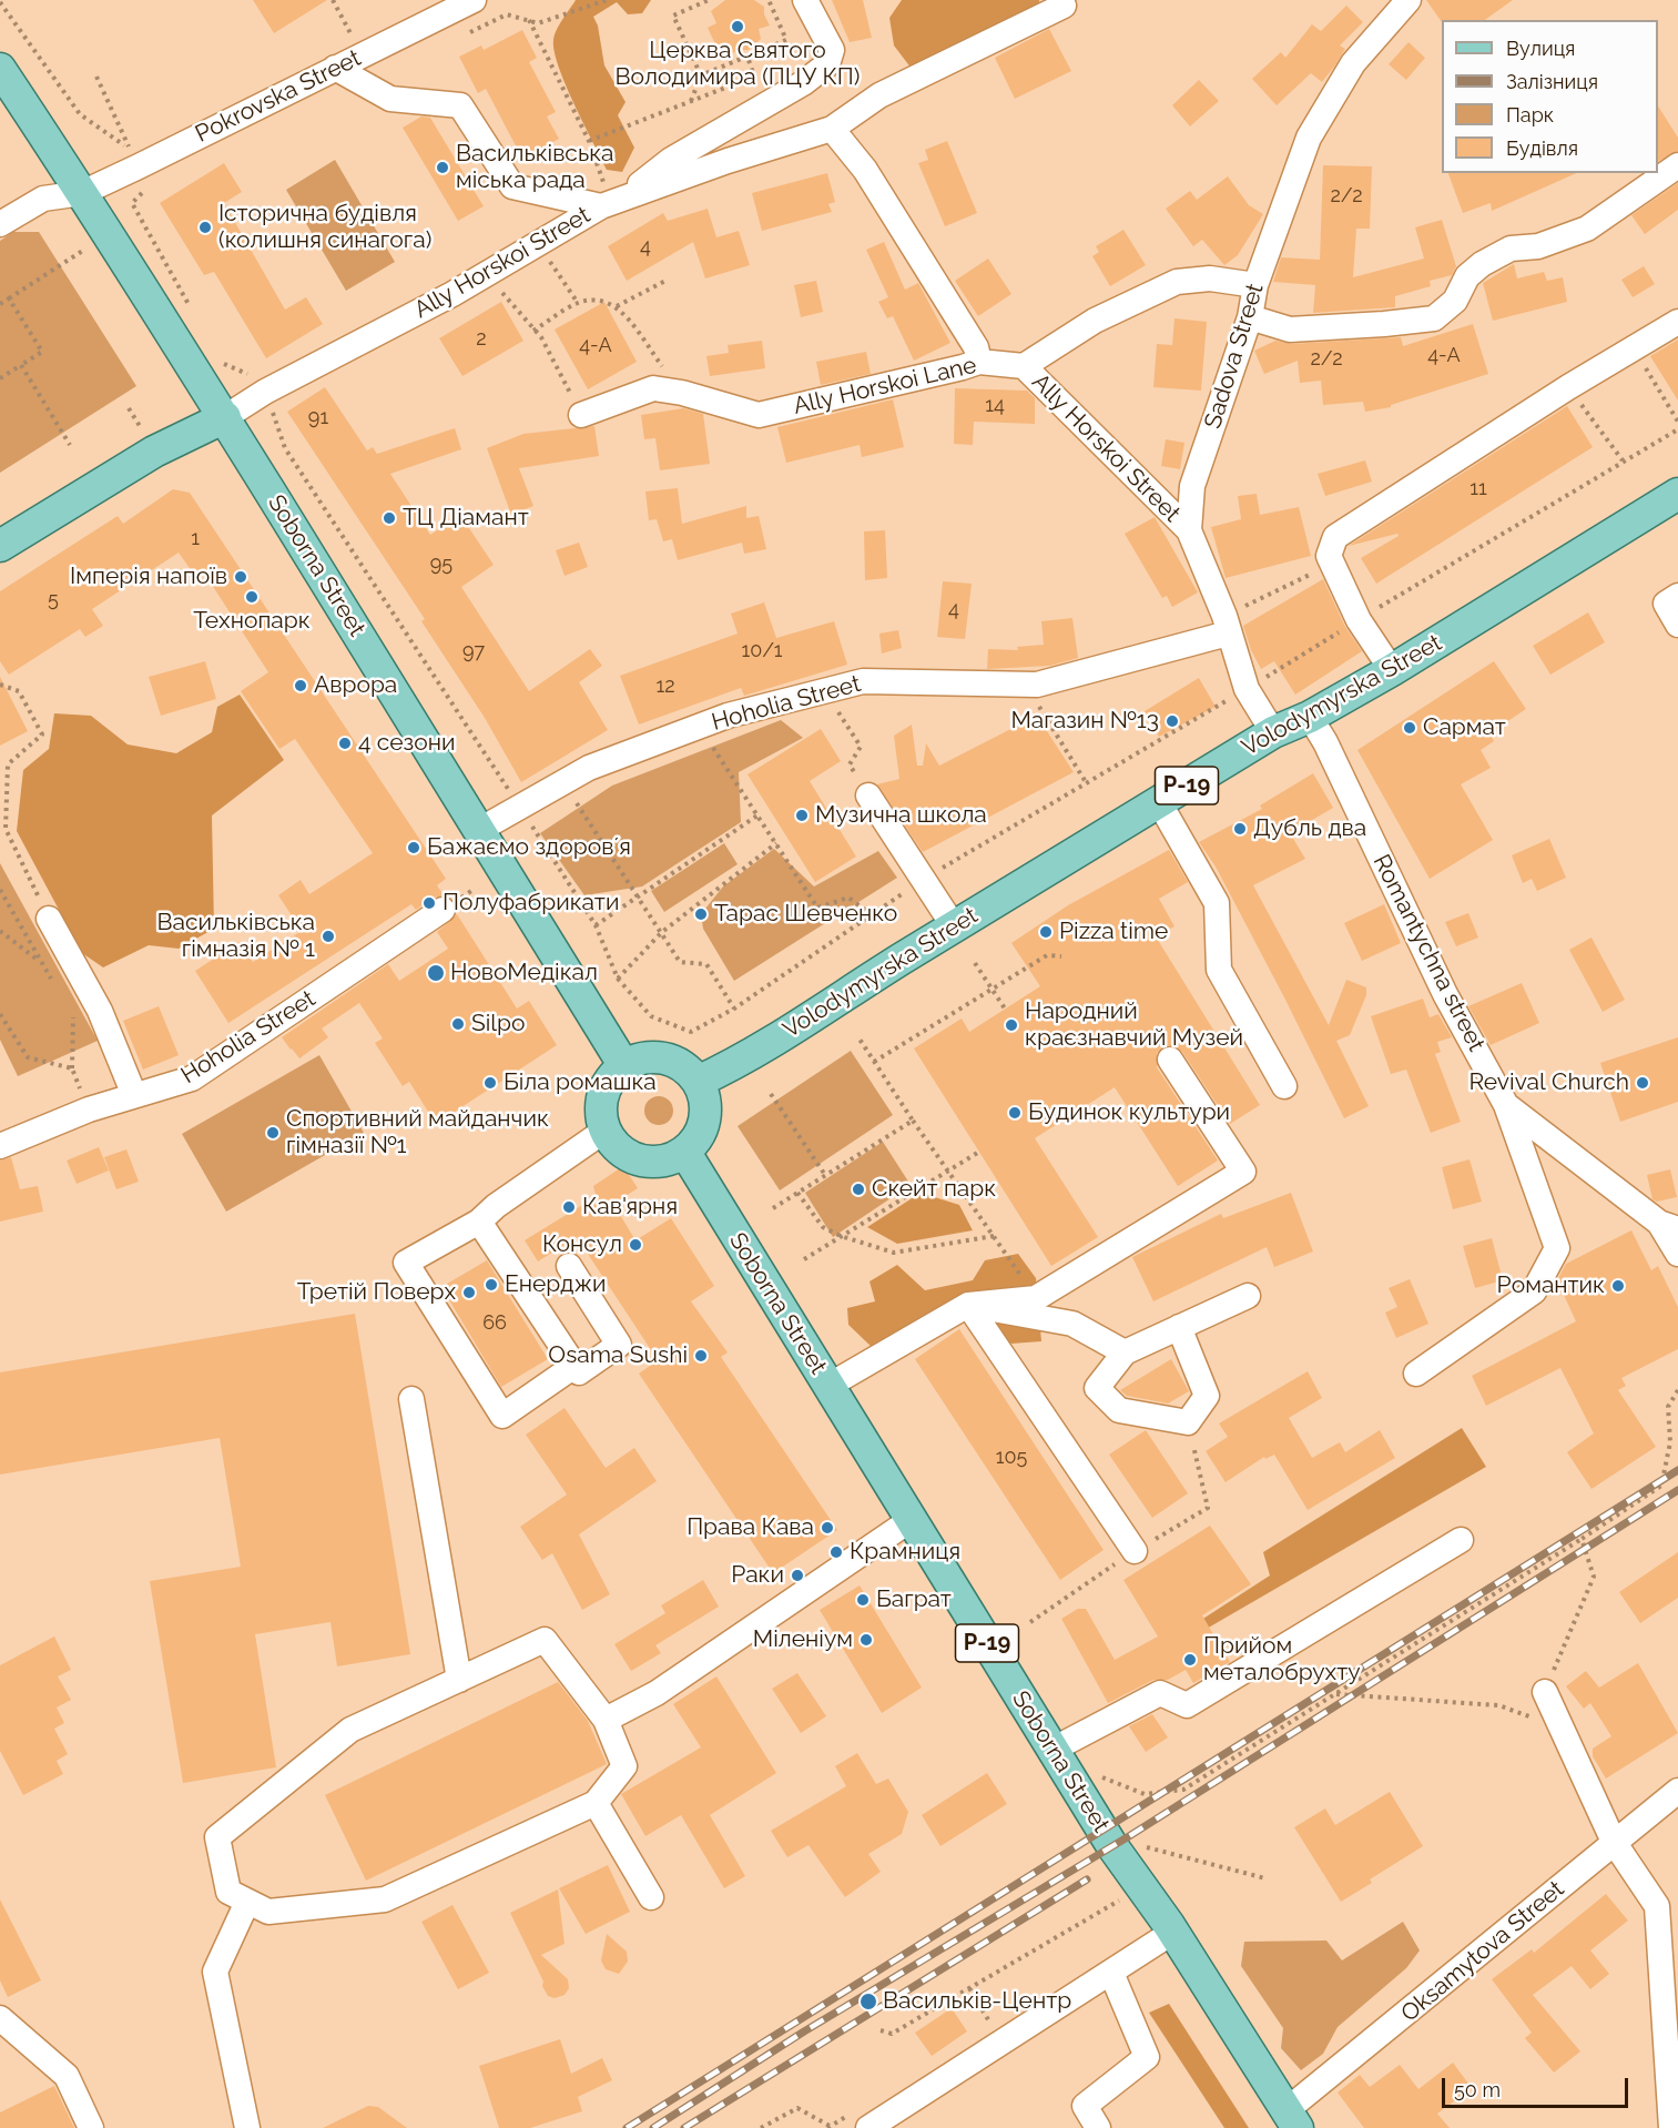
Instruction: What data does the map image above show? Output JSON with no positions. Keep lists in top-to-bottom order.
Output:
{
  "streets": {
    "main road": ["Soborna Street", "Volodymyrska Street", "Р-19"],
    "street": [
      "Pokrovska Street",
      "Ally Horskoi Street",
      "Sadova Street",
      "Ally Horskoi Lane",
      "Hoholia Street",
      "Romantychna street",
      "Oksamytova Street"
    ]
  },
  "crossings": [
    ["Pokrovska Street", "Soborna Street"],
    ["Ally Horskoi Street", "Sadova Street"],
    ["Ally Horskoi Street", "Ally Horskoi Lane"],
    ["Ally Horskoi Street", "Soborna Street"],
    ["Sadova Street", "Volodymyrska Street"],
    ["Sadova Street", "Hoholia Street"],
    ["Soborna Street", "Volodymyrska Street"],
    ["Soborna Street", "Hoholia Street"],
    ["Soborna Street", "Oksamytova Street"],
    ["Volodymyrska Street", "Romantychna street"]
  ],
  "places": [
    "Церква Святого Володимира (ПЦУ КП)",
    "Васильківська міська рада",
    "Історична будівля (колишня синагога)",
    "ТЦ Діамант",
    "Імперія напоїв",
    "Технопарк",
    "Аврора",
    "Магазин №13",
    "Сармат",
    "4 сезони",
    "Музична школа",
    "Дубль два",
    "Бажаємо здоровʼя",
    "Полуфабрикати",
    "Тарас Шевченко",
    "Pizza time",
    "Васильківська гімназія № 1",
    "НовоМедікал",
    "Silpo",
    "Народний краєзнавчий Музей",
    "Біла ромашка",
    "Revival Church",
    "Будинок культури",
    "Спортивний майданчик гімназії №1",
    "Скейт парк",
    "Кав'ярня",
    "Консул",
    "Енерджи",
    "Романтик",
    "Третій Поверх",
    "Osama Sushi",
    "Права Кава",
    "Крамниця",
    "Раки",
    "Баграт",
    "Міленіум",
    "Прийом металобрухту",
    "Васильків-Центр"
  ],
  "house_numbers": [
    "2/2",
    "4",
    "2",
    "4-А",
    "4-А",
    "2/2",
    "14",
    "91",
    "11",
    "1",
    "95",
    "5",
    "4",
    "10/1",
    "97",
    "12",
    "66",
    "105"
  ],
  "legend": [
    "Вулиця",
    "Залізниця",
    "Парк",
    "Будівля"
  ],
  "scale_bar": "50 m"
}
